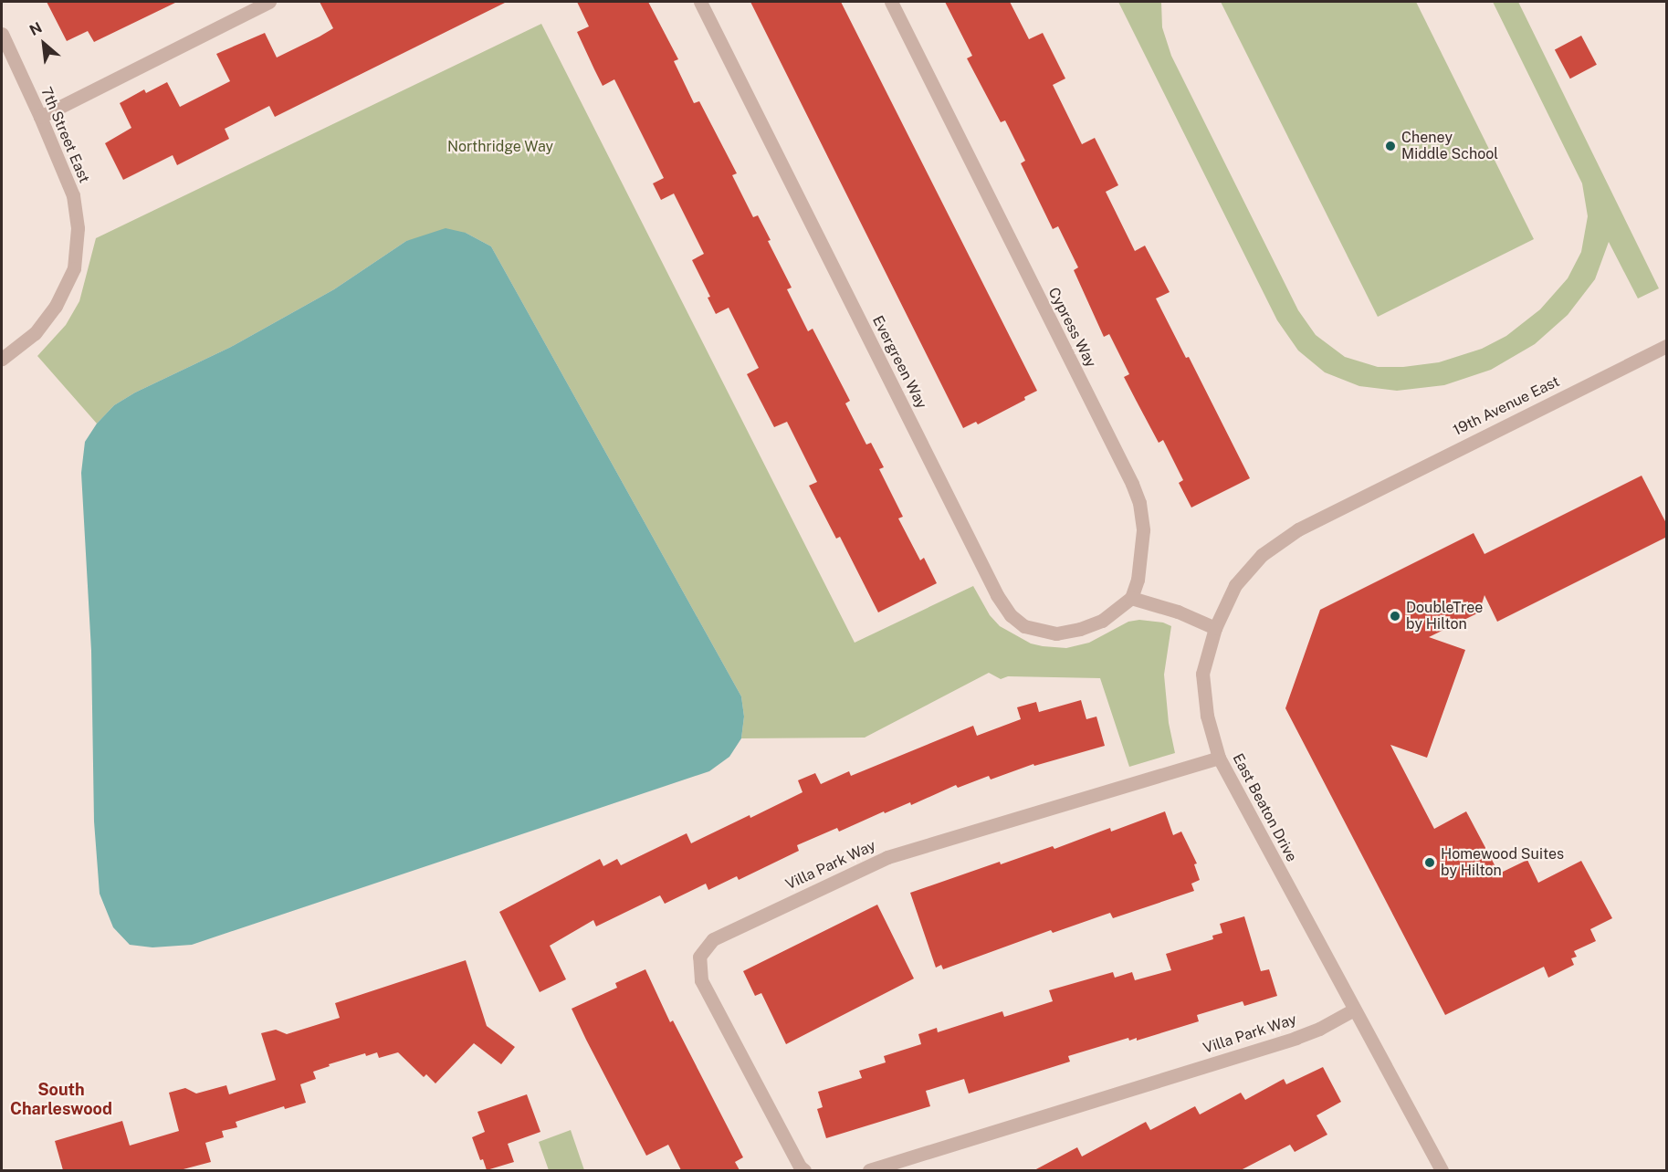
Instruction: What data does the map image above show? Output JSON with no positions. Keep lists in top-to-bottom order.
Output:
{
  "streets": {
    "street": [
      "7th Street East",
      "Cypress Way",
      "Evergreen Way",
      "19th Avenue East",
      "East Beaton Drive",
      "Villa Park Way"
    ]
  },
  "crossings": [
    ["Cypress Way", "Evergreen Way"],
    ["19th Avenue East", "East Beaton Drive"],
    ["East Beaton Drive", "Villa Park Way"]
  ],
  "districts": ["South Charleswood"],
  "parks": ["Northridge Way"],
  "places": ["Cheney Middle School", "DoubleTree by Hilton", "Homewood Suites by Hilton"],
  "north": "top left"
}
